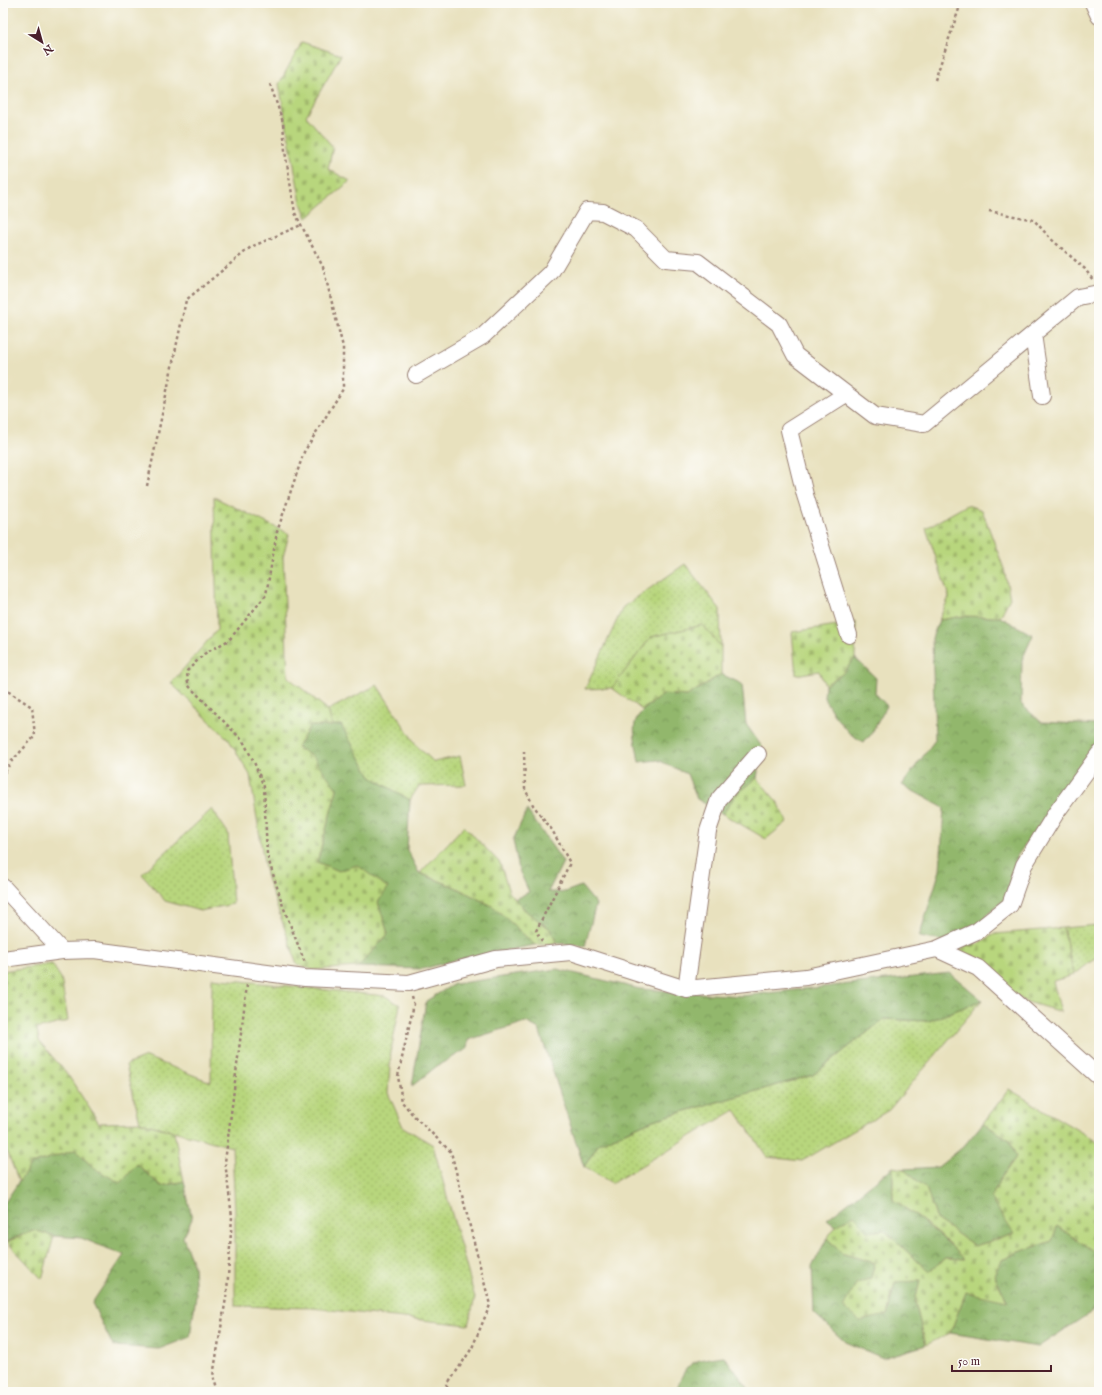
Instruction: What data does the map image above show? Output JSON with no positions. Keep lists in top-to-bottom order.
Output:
{
  "scale_bar": "50 m",
  "north": "bottom right"
}
